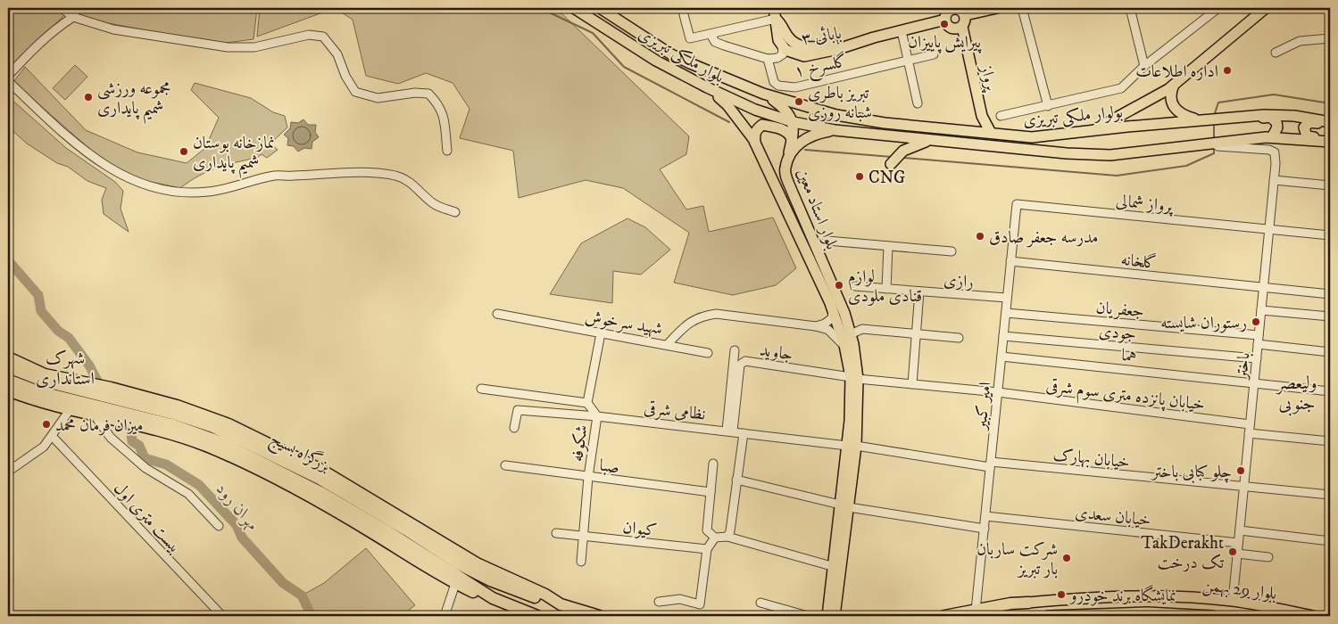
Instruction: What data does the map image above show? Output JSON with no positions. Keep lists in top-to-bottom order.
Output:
{
  "streets": {
    "highway": ["بزرگراه بسیج"],
    "main road": [
      "بابائی ۳",
      "بلوار ملکى تبریزى",
      "پرواز",
      "بولوار ملکی تبریزی",
      "بلوار استاد معین",
      "بلوار 29 بهمن"
    ],
    "street": [
      "گلسرخ ۱",
      "پرواز شمالی",
      "گلخانه",
      "رازی",
      "جعفریان",
      "شهید سرخوش",
      "جودی",
      "جاوید",
      "هما",
      "باختر",
      "خیابان پانزده متری سوم شرقی",
      "امیر کبیر",
      "نظامی شرقی",
      "شکوفه",
      "خیابان بهارک",
      "صبا",
      "خیابان سعدی",
      "بیست متری اول",
      "کیوان"
    ]
  },
  "crossings": [
    ["بابائی ۳", "پرواز"],
    ["بلوار ملکى تبریزى", "بولوار ملکی تبریزی"],
    ["بلوار ملکى تبریزى", "بلوار استاد معین"],
    ["پرواز", "بولوار ملکی تبریزی"],
    ["بولوار ملکی تبریزی", "بلوار استاد معین"],
    ["بولوار ملکی تبریزی", "باختر"],
    ["پرواز شمالی", "باختر"],
    ["پرواز شمالی", "امیر کبیر"],
    ["بلوار استاد معین", "شهید سرخوش"],
    ["بلوار استاد معین", "جاوید"],
    ["بلوار استاد معین", "خیابان پانزده متری سوم شرقی"],
    ["بلوار استاد معین", "نظامی شرقی"],
    ["بلوار استاد معین", "خیابان بهارک"],
    ["گلخانه", "باختر"],
    ["گلخانه", "امیر کبیر"],
    ["رازی", "امیر کبیر"],
    ["جعفریان", "باختر"],
    ["جعفریان", "امیر کبیر"],
    ["شهید سرخوش", "شکوفه"],
    ["جودی", "باختر"],
    ["جودی", "امیر کبیر"],
    ["جاوید", "خیابان پانزده متری سوم شرقی"],
    ["جاوید", "نظامی شرقی"],
    ["هما", "باختر"],
    ["هما", "امیر کبیر"],
    ["باختر", "خیابان پانزده متری سوم شرقی"],
    ["باختر", "خیابان بهارک"],
    ["باختر", "خیابان سعدی"],
    ["باختر", "بلوار 29 بهمن"],
    ["خیابان پانزده متری سوم شرقی", "امیر کبیر"],
    ["امیر کبیر", "خیابان بهارک"],
    ["امیر کبیر", "خیابان سعدی"],
    ["نظامی شرقی", "شکوفه"],
    ["نظامی شرقی", "خیابان بهارک"],
    ["شکوفه", "صبا"],
    ["شکوفه", "کیوان"]
  ],
  "districts": ["شهرک استانداری", "ولیعصر جنوبی"],
  "water": ["مهران رود"],
  "places": [
    "پیرایش پاییزان",
    "اداره اطلاعات",
    "مجموعه ورزشی شمیم پایداری",
    "تبریز باطری شبانه روزی",
    "نمازخانه بوستان شمیم پایداری",
    "CNG",
    "مدرسه جعفر صادق",
    "لوازم قنادی ملودی",
    "رستوران شایسته",
    "میزان فرمان محمد",
    "چلو کبابی باختر",
    "TakDerakht تک درخت",
    "شرکت ساربان بار تبریز",
    "نمایشگاه برند خودرو"
  ]
}
